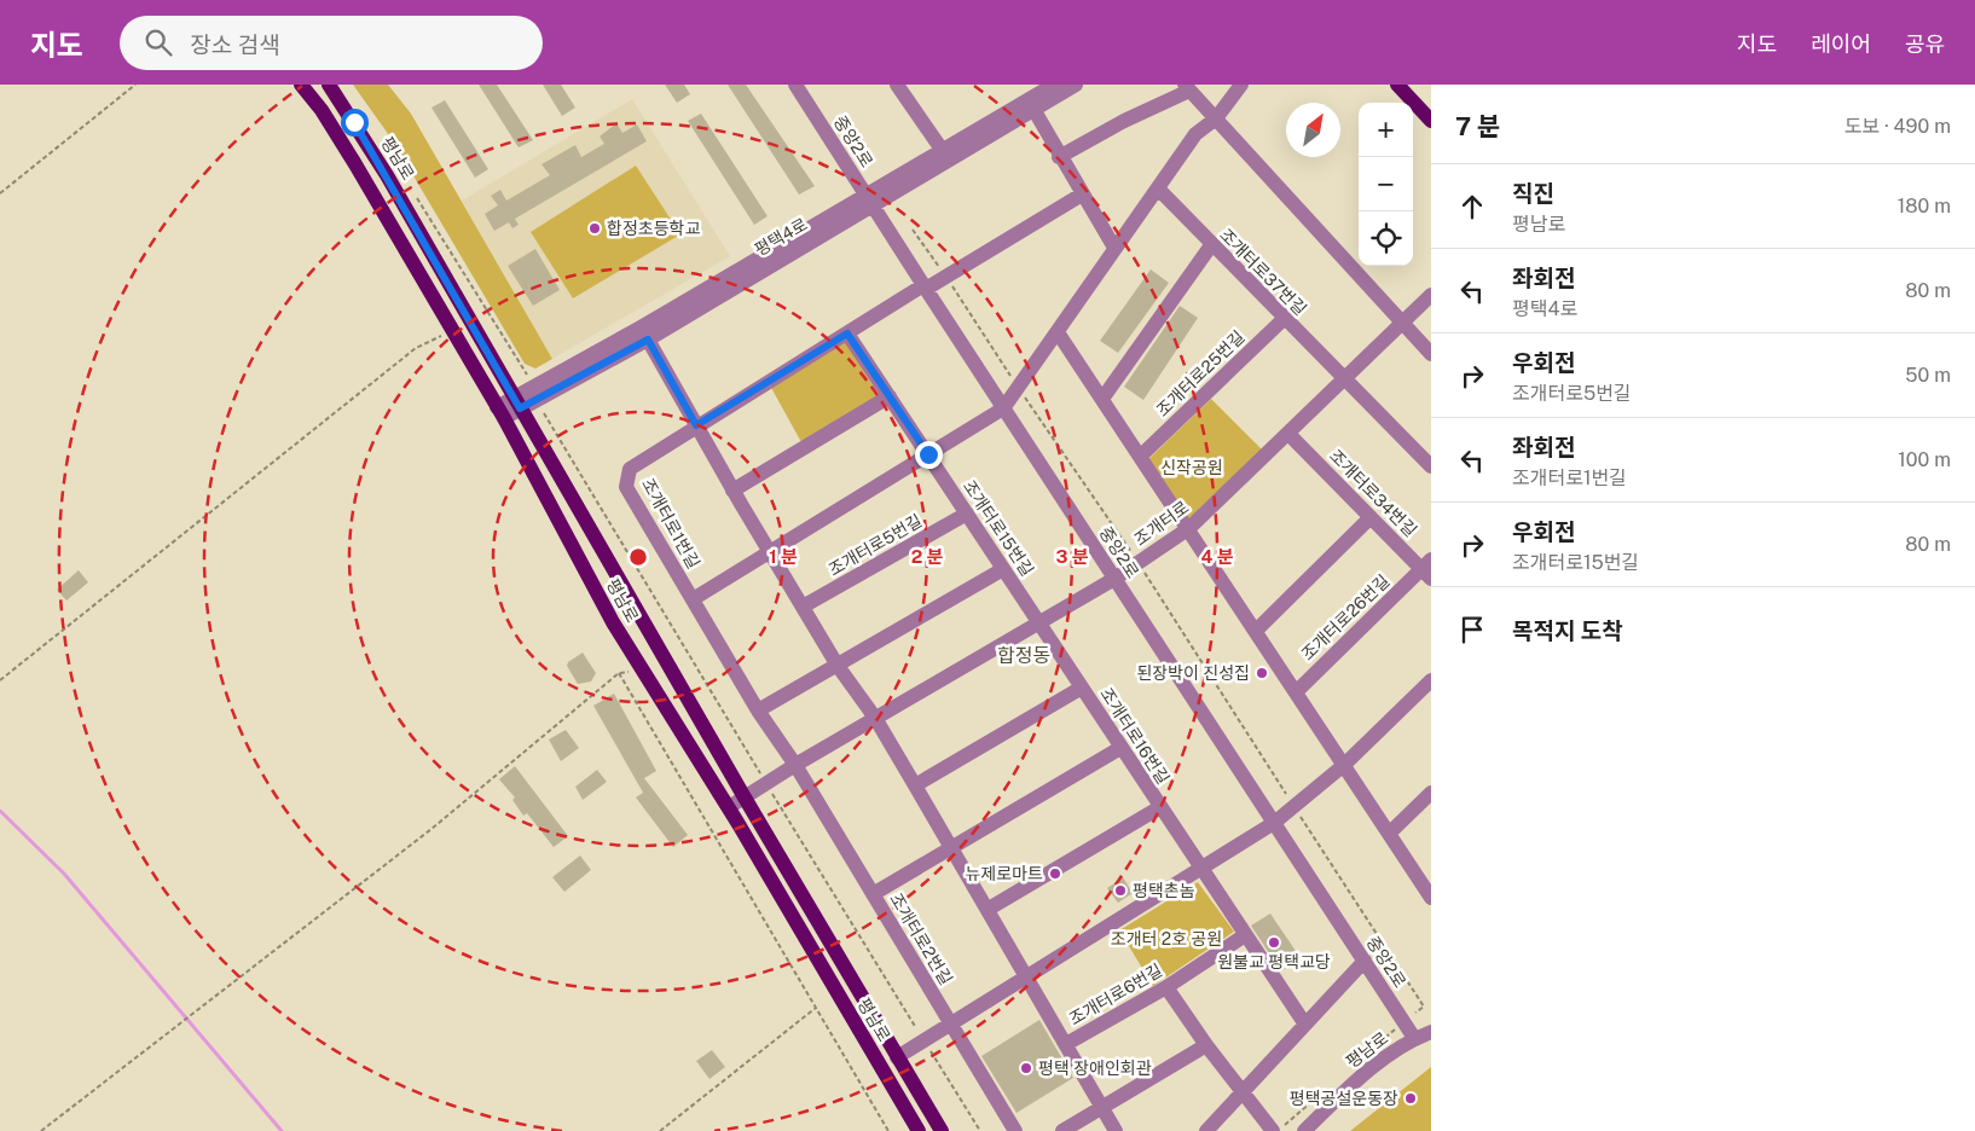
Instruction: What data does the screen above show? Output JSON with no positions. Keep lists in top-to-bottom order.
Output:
{
  "streets": {
    "main road": ["평남로"],
    "street": [
      "중앙2로",
      "평택4로",
      "조개터로37번길",
      "조개터로25번길",
      "조개터로34번길",
      "조개터로1번길",
      "조개터로",
      "조개터로15번길",
      "조개터로5번길",
      "조개터로26번길",
      "조개터로16번길",
      "조개터로2번길",
      "조개터로6번길"
    ]
  },
  "crossings": [
    ["중앙2로", "평남로"],
    ["중앙2로", "평택4로"],
    ["중앙2로", "조개터로1번길"],
    ["중앙2로", "조개터로"],
    ["평남로", "평택4로"],
    ["평남로", "조개터로"],
    ["조개터로37번길", "조개터로25번길"],
    ["조개터로37번길", "조개터로"],
    ["조개터로34번길", "조개터로"],
    ["조개터로34번길", "조개터로26번길"],
    ["조개터로1번길", "조개터로"],
    ["조개터로1번길", "조개터로15번길"],
    ["조개터로1번길", "조개터로2번길"],
    ["조개터로", "조개터로15번길"],
    ["조개터로", "조개터로26번길"],
    ["조개터로", "조개터로16번길"],
    ["조개터로", "조개터로2번길"],
    ["조개터로", "조개터로6번길"],
    ["조개터로15번길", "조개터로5번길"],
    ["조개터로15번길", "조개터로16번길"],
    ["조개터로16번길", "조개터로6번길"]
  ],
  "districts": ["합정동"],
  "parks": ["신작공원", "조개터 2호 공원"],
  "places": [
    "합정초등학교",
    "된장박이 진성집",
    "뉴제로마트",
    "평택촌놈",
    "원불교 평택교당",
    "평택 장애인회관",
    "평택공설운동장"
  ],
  "north": "top right",
  "page": {
    "header": "지도",
    "search": "장소 검색",
    "nav": ["지도", "레이어", "공유"],
    "heading": ["7 분", "도보 · 490 m"],
    "map_buttons": ["+", "−"],
    "list": [
      ["직진", "평남로", "180 m"],
      ["좌회전", "평택4로", "80 m"],
      ["우회전", "조개터로5번길", "50 m"],
      ["좌회전", "조개터로1번길", "100 m"],
      ["우회전", "조개터로15번길", "80 m"],
      "목적지 도착"
    ]
  },
  "rings": [
    "1 분",
    "2 분",
    "3 분",
    "4 분"
  ]
}
